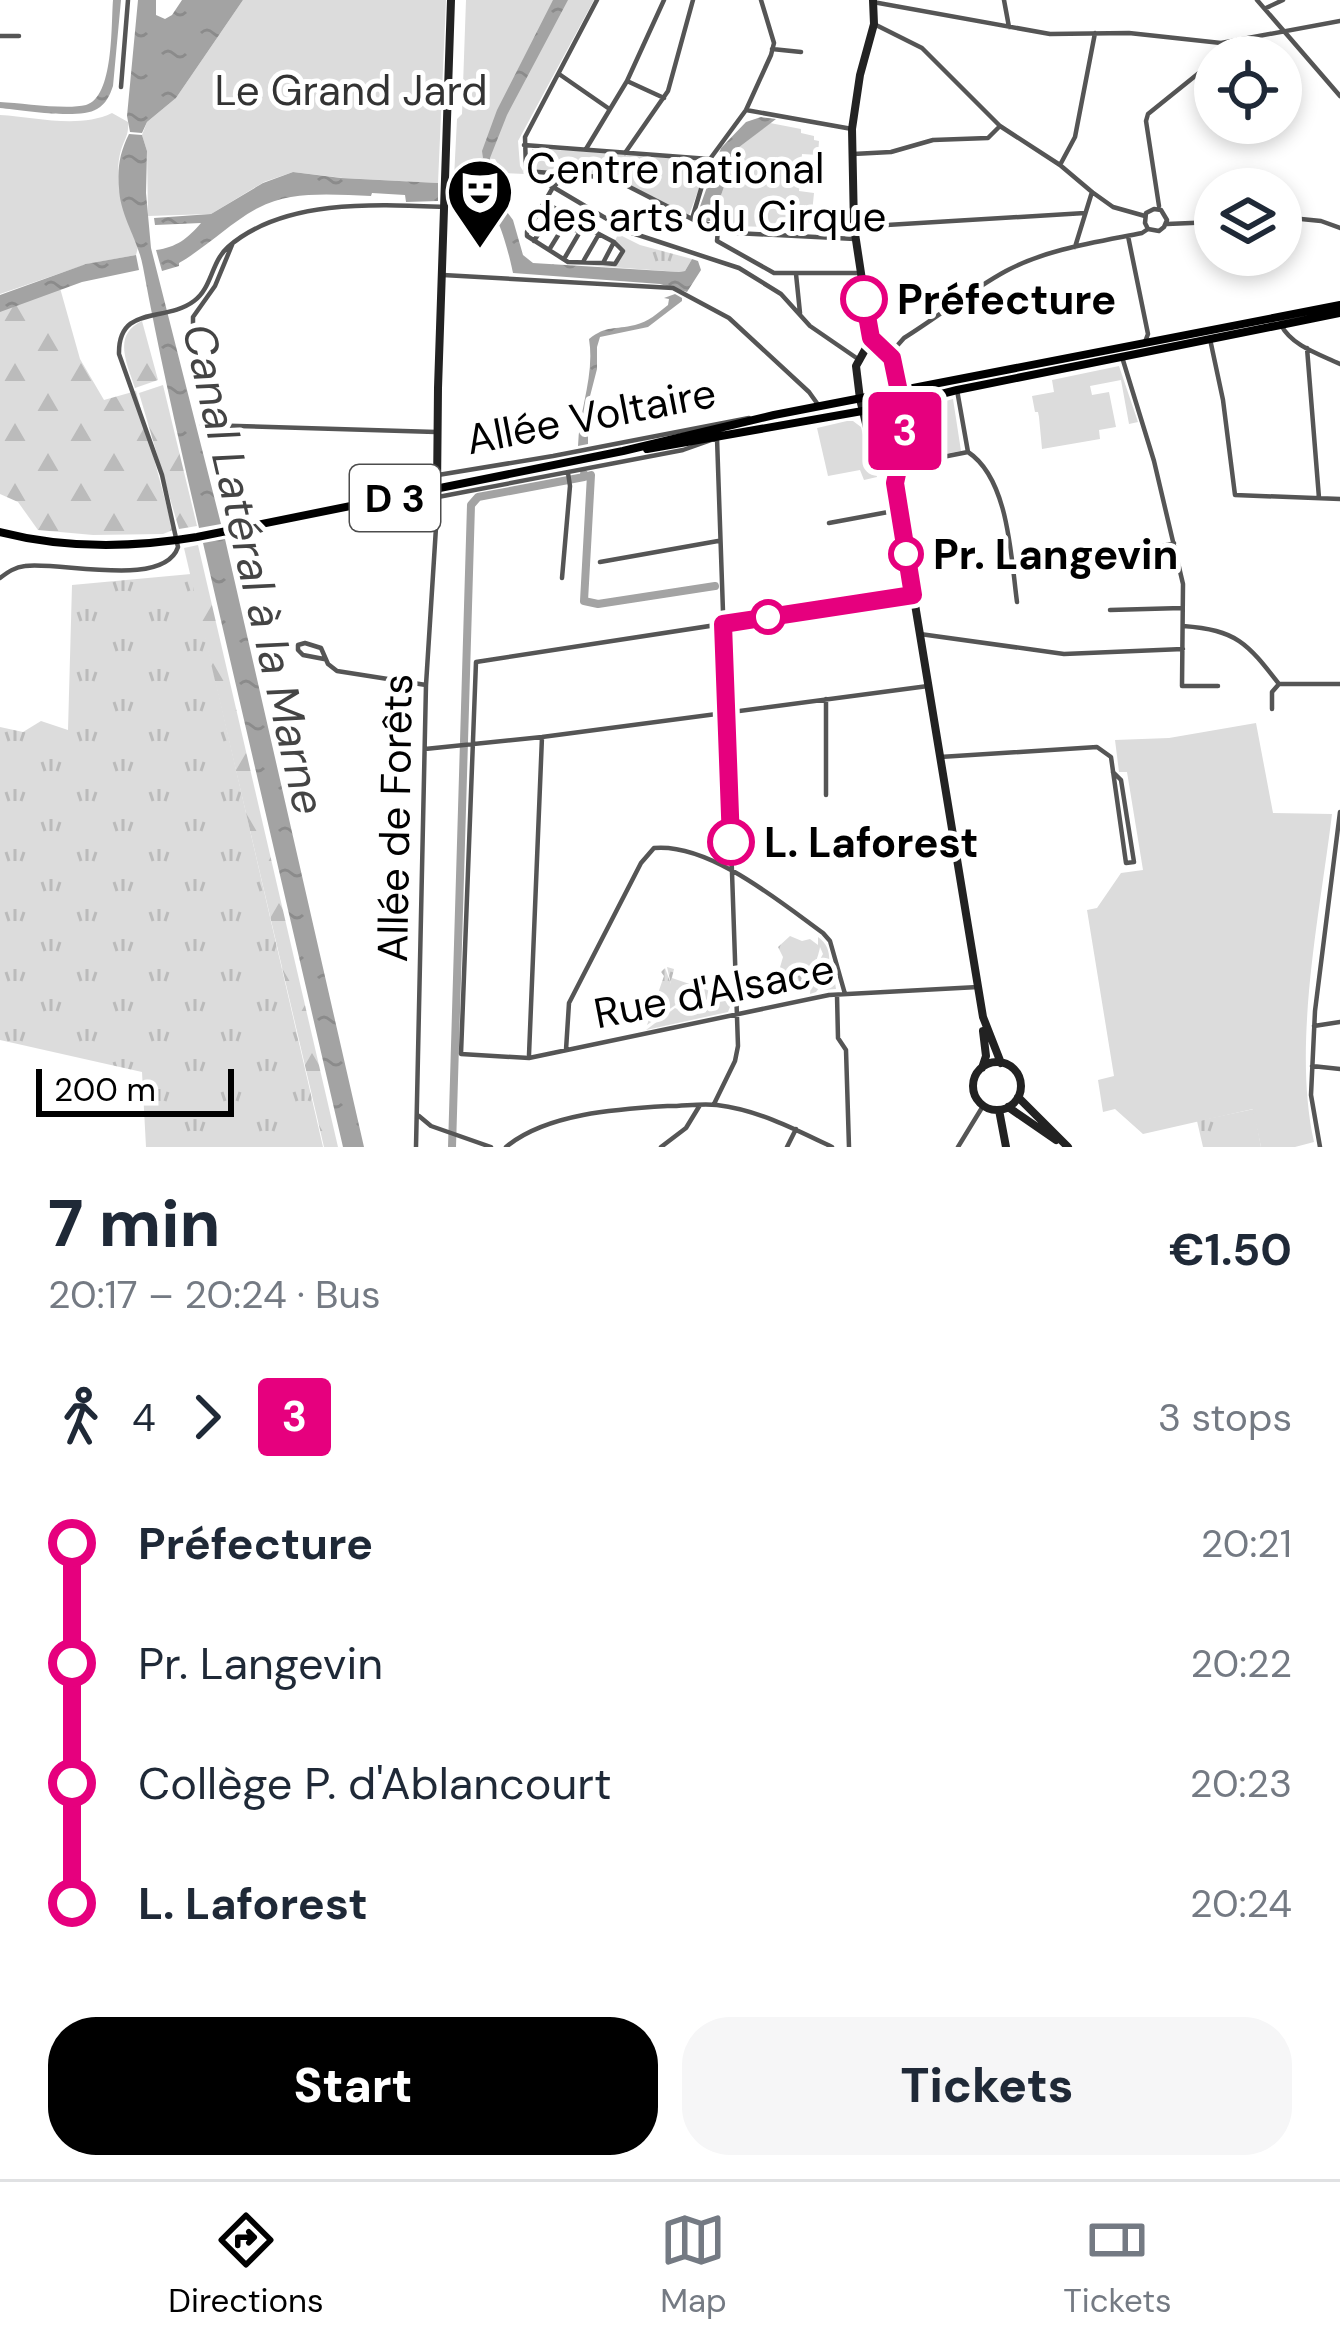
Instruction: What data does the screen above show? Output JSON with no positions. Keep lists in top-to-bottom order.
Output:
{
  "streets": {
    "main road": ["Allée Voltaire", "D 3"],
    "street": ["Allée de Forêts", "Rue d'Alsace"]
  },
  "crossings": [
    ["Allée Voltaire", "D 3"],
    ["Allée Voltaire", "Allée de Forêts"]
  ],
  "water": ["Canal Latéral à la Marne"],
  "parks": ["Le Grand Jard"],
  "places": {
    "theatre": ["Centre national des arts du Cirque"],
    "other": ["Préfecture", "Pr. Langevin", "L. Laforest"]
  },
  "lines": ["bus line 3"],
  "scale_bar": "200 m",
  "page": {
    "on_map": "3",
    "scale": "200 m",
    "heading": ["7 min", "20:17 – 20:24 · Bus", "€1.50"],
    "legs": ["4", "3", "3 stops"],
    "list": [
      {
        "name": "Préfecture",
        "value": "20:21"
      },
      {
        "name": "Pr. Langevin",
        "value": "20:22"
      },
      {
        "name": "Collège P. d'Ablancourt",
        "value": "20:23"
      },
      {
        "name": "L. Laforest",
        "value": "20:24"
      }
    ],
    "buttons": ["Start", "Tickets"],
    "tabs": ["Directions", "Map", "Tickets"]
  }
}
